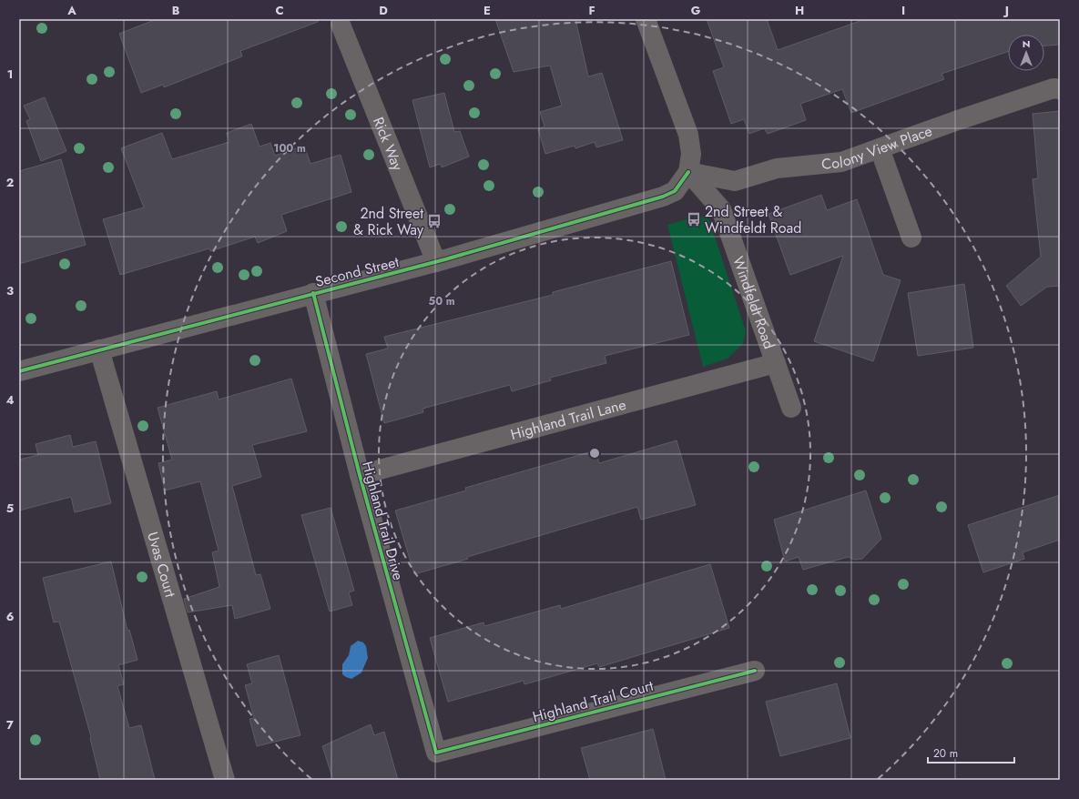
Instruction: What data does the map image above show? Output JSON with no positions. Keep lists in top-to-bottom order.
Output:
{
  "streets": {
    "street": [
      "Rick Way",
      "Colony View Place",
      "Second Street",
      "Windfeldt Road",
      "Highland Trail Lane",
      "Highland Trail Drive",
      "Uvas Court",
      "Highland Trail Court"
    ]
  },
  "crossings": [
    ["Rick Way", "Second Street"],
    ["Colony View Place", "Second Street"],
    ["Colony View Place", "Windfeldt Road"],
    ["Second Street", "Windfeldt Road"],
    ["Second Street", "Highland Trail Drive"],
    ["Second Street", "Uvas Court"],
    ["Windfeldt Road", "Highland Trail Lane"],
    ["Highland Trail Lane", "Highland Trail Drive"],
    ["Highland Trail Drive", "Highland Trail Court"]
  ],
  "places": {
    "bus stop": ["2nd Street & Windfeldt Road", "2nd Street & Rick Way"]
  },
  "scale_bar": "20 m",
  "north": "top",
  "grid": {
    "columns": [
      "A",
      "B",
      "C",
      "D",
      "E",
      "F",
      "G",
      "H",
      "I",
      "J"
    ],
    "rows": [
      "1",
      "2",
      "3",
      "4",
      "5",
      "6",
      "7"
    ]
  },
  "rings": ["100 m", "50 m"]
}
